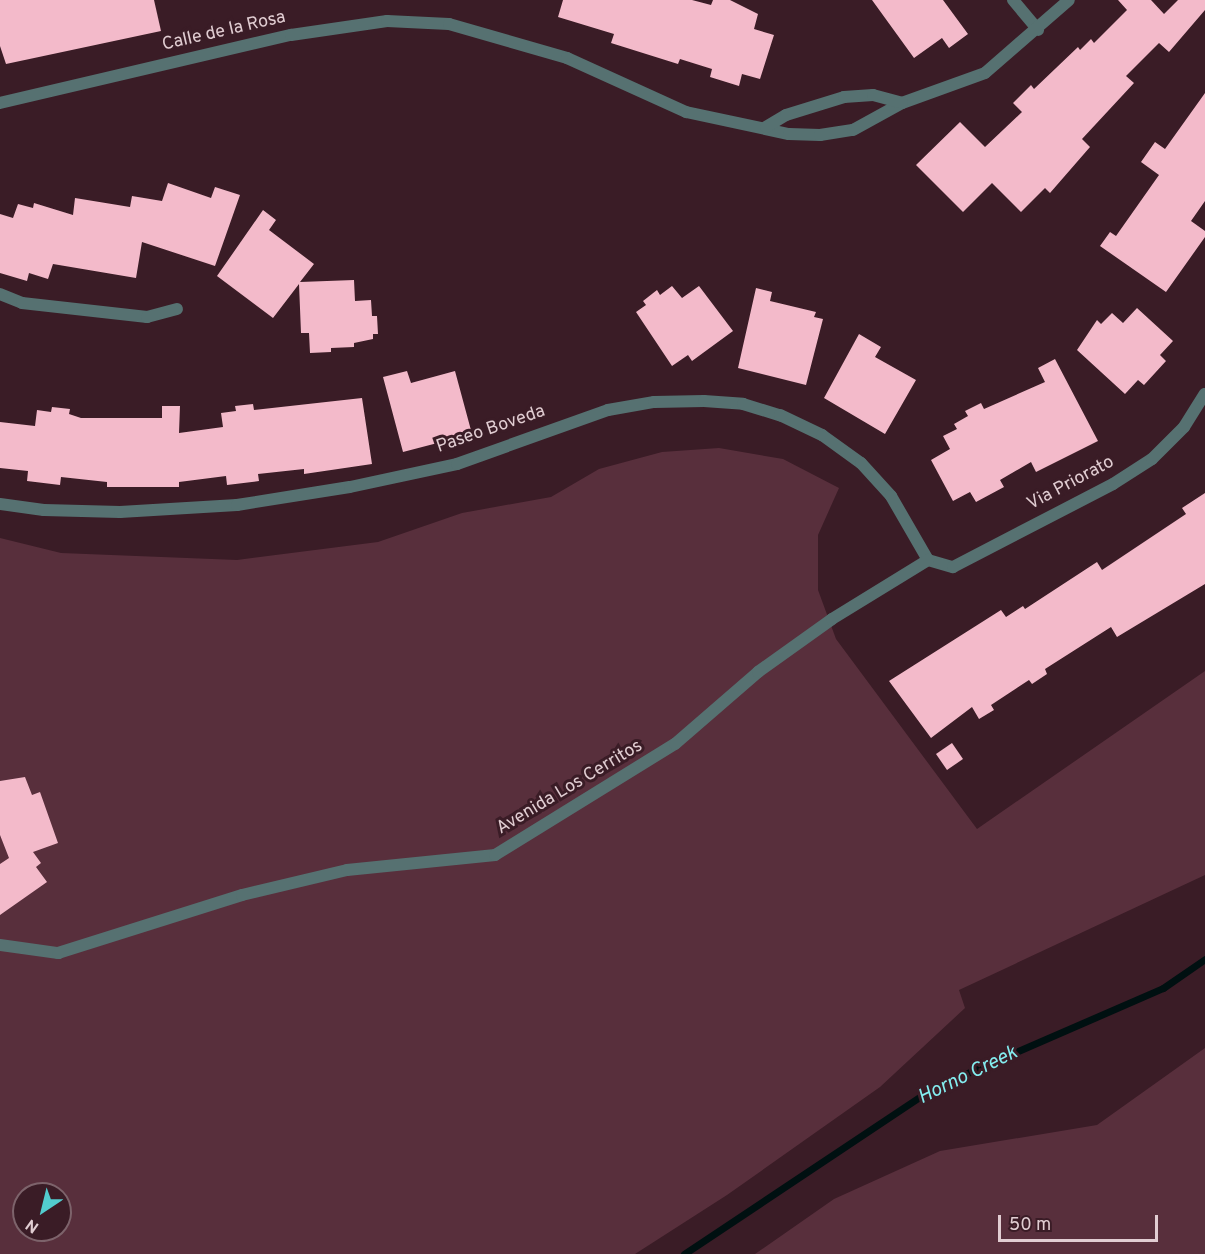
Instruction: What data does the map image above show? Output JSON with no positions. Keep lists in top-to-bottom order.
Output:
{
  "streets": {
    "street": [
      "Calle de la Rosa",
      "Paseo Boveda",
      "Via Priorato",
      "Avenida Los Cerritos"
    ]
  },
  "crossings": [
    ["Paseo Boveda", "Via Priorato"],
    ["Paseo Boveda", "Avenida Los Cerritos"],
    ["Via Priorato", "Avenida Los Cerritos"]
  ],
  "water": ["Horno Creek"],
  "scale_bar": "50 m",
  "north": "bottom left"
}
